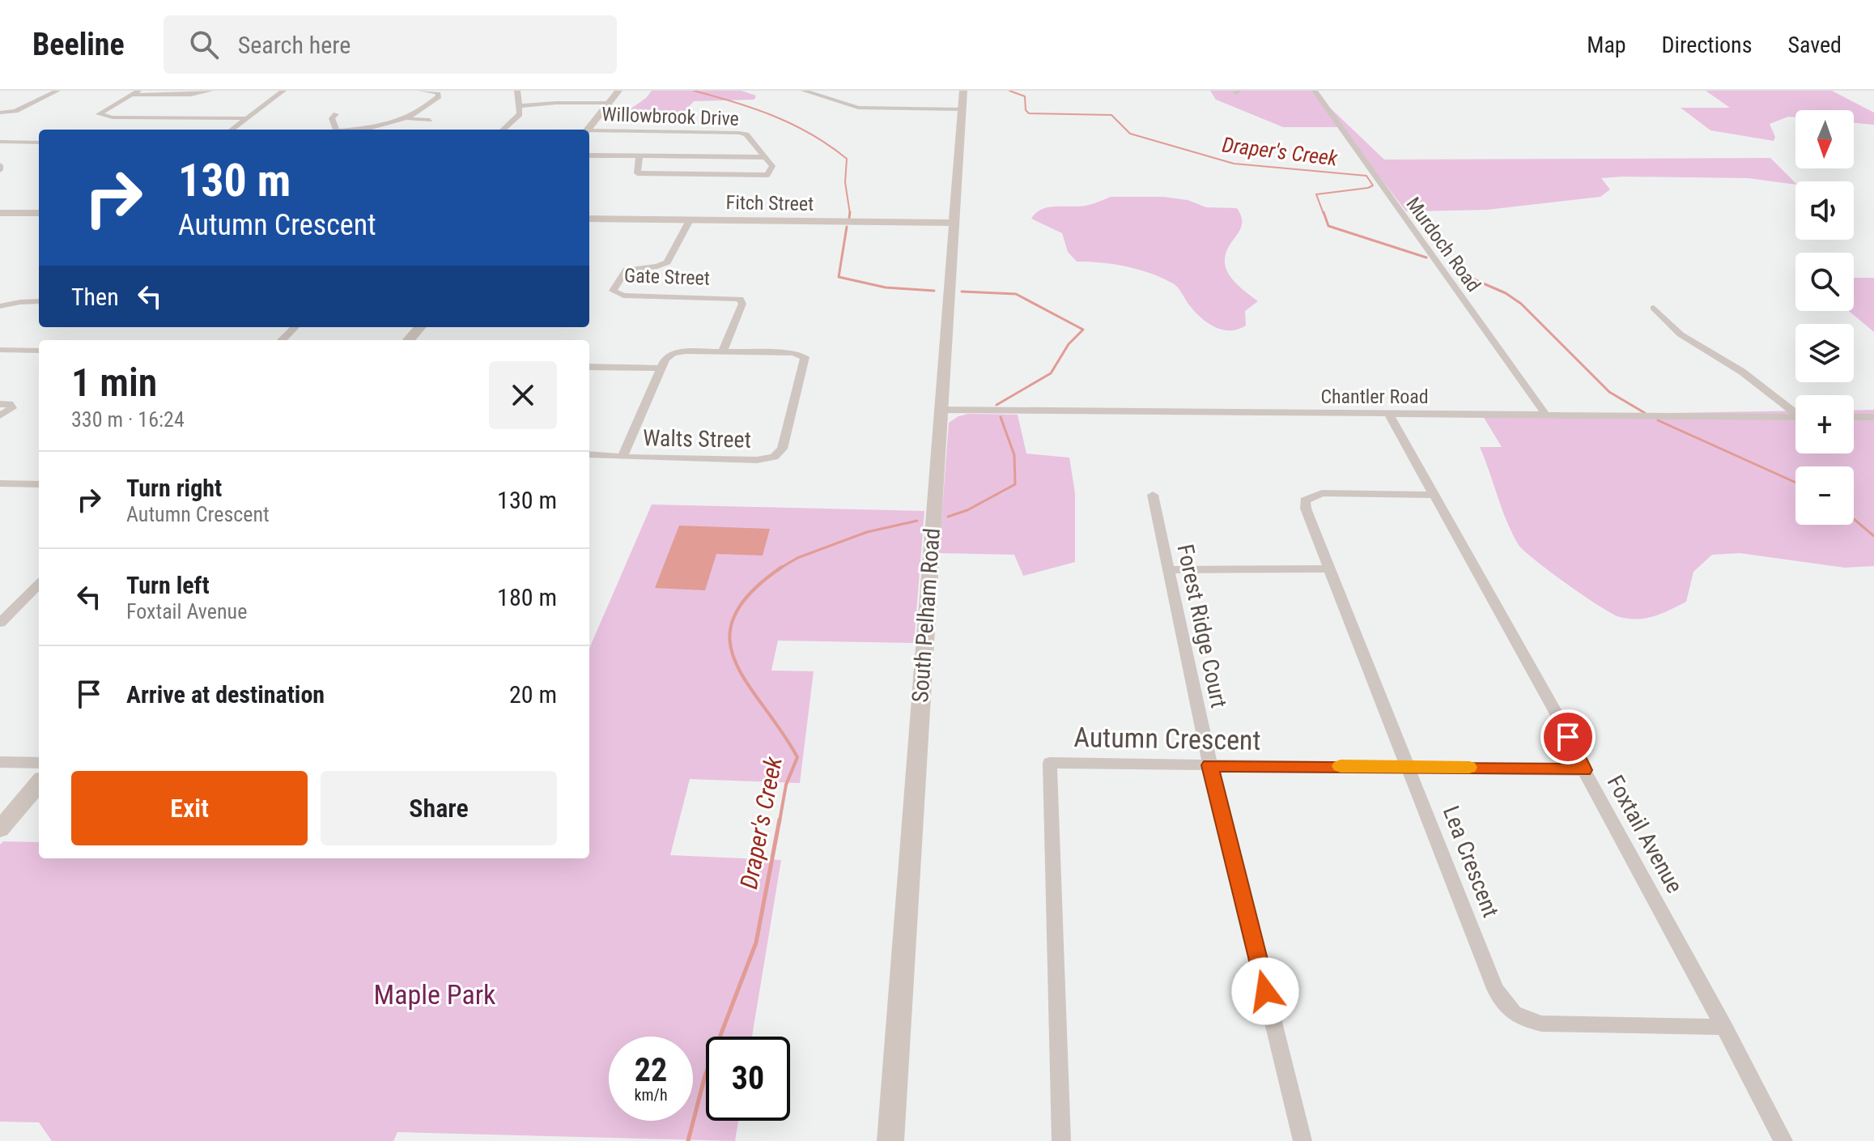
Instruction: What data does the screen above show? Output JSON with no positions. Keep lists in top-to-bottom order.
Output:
{
  "streets": {
    "main road": ["Fitch Street", "South Pelham Road"],
    "street": [
      "Willowbrook Drive",
      "Murdoch Road",
      "Gate Street",
      "Chantler Road",
      "Walts Street",
      "Forest Ridge Court",
      "Autumn Crescent",
      "Foxtail Avenue",
      "Lea Crescent"
    ]
  },
  "crossings": [
    ["Fitch Street", "Gate Street"],
    ["Fitch Street", "South Pelham Road"],
    ["Murdoch Road", "Chantler Road"],
    ["Gate Street", "Walts Street"],
    ["Chantler Road", "South Pelham Road"],
    ["Chantler Road", "Foxtail Avenue"],
    ["Forest Ridge Court", "Autumn Crescent"],
    ["Autumn Crescent", "Foxtail Avenue"],
    ["Autumn Crescent", "Lea Crescent"],
    ["Foxtail Avenue", "Lea Crescent"]
  ],
  "water": ["Draper's Creek"],
  "parks": ["Maple Park"],
  "north": "bottom",
  "page": {
    "header": "Beeline",
    "search": "Search here",
    "nav": ["Map", "Directions", "Saved"],
    "map_buttons": ["+", "−"],
    "turn": ["130 m", "Autumn Crescent"],
    "then": "Then",
    "heading": ["1 min", "330 m · 16:24"],
    "list": [
      {
        "name": "Turn right",
        "note": "Autumn Crescent",
        "value": "130 m"
      },
      {
        "name": "Turn left",
        "note": "Foxtail Avenue",
        "value": "180 m"
      },
      {
        "name": "Arrive at destination",
        "value": "20 m"
      }
    ],
    "buttons": ["Exit", "Share"],
    "speed": "22 km/h",
    "limit": "30"
  }
}
